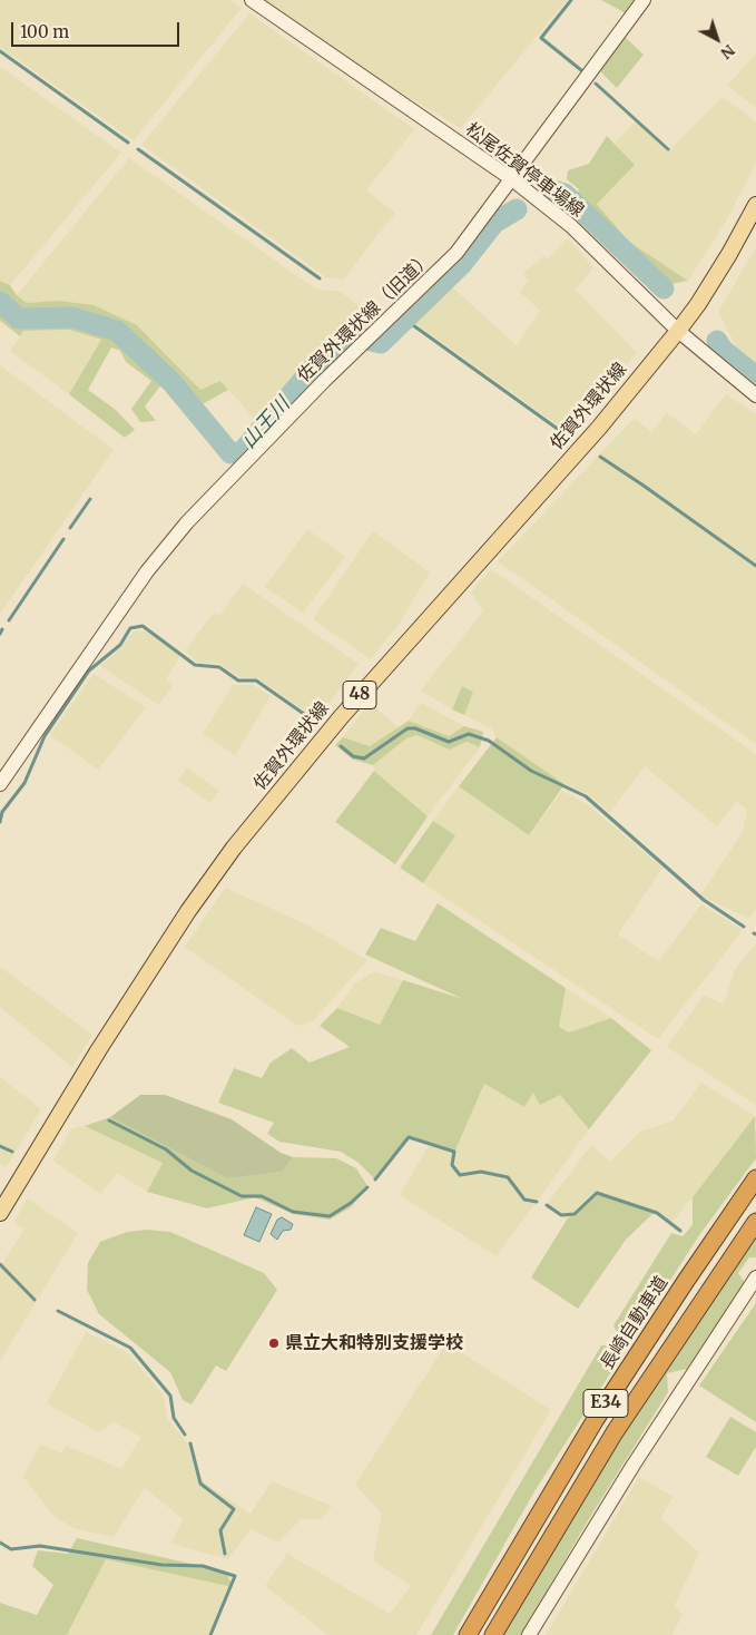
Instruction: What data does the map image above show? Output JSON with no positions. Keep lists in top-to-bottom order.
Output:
{
  "streets": {
    "highway": ["長崎自動車道", "E34"],
    "main road": ["佐賀外環状線", "48"],
    "street": ["松尾佐賀停車場線", "佐賀外環状線（旧道）"]
  },
  "crossings": [
    ["松尾佐賀停車場線", "佐賀外環状線（旧道）"],
    ["松尾佐賀停車場線", "佐賀外環状線"]
  ],
  "water": ["山王川"],
  "places": ["県立大和特別支援学校"],
  "scale_bar": "100 m",
  "north": "bottom right"
}
